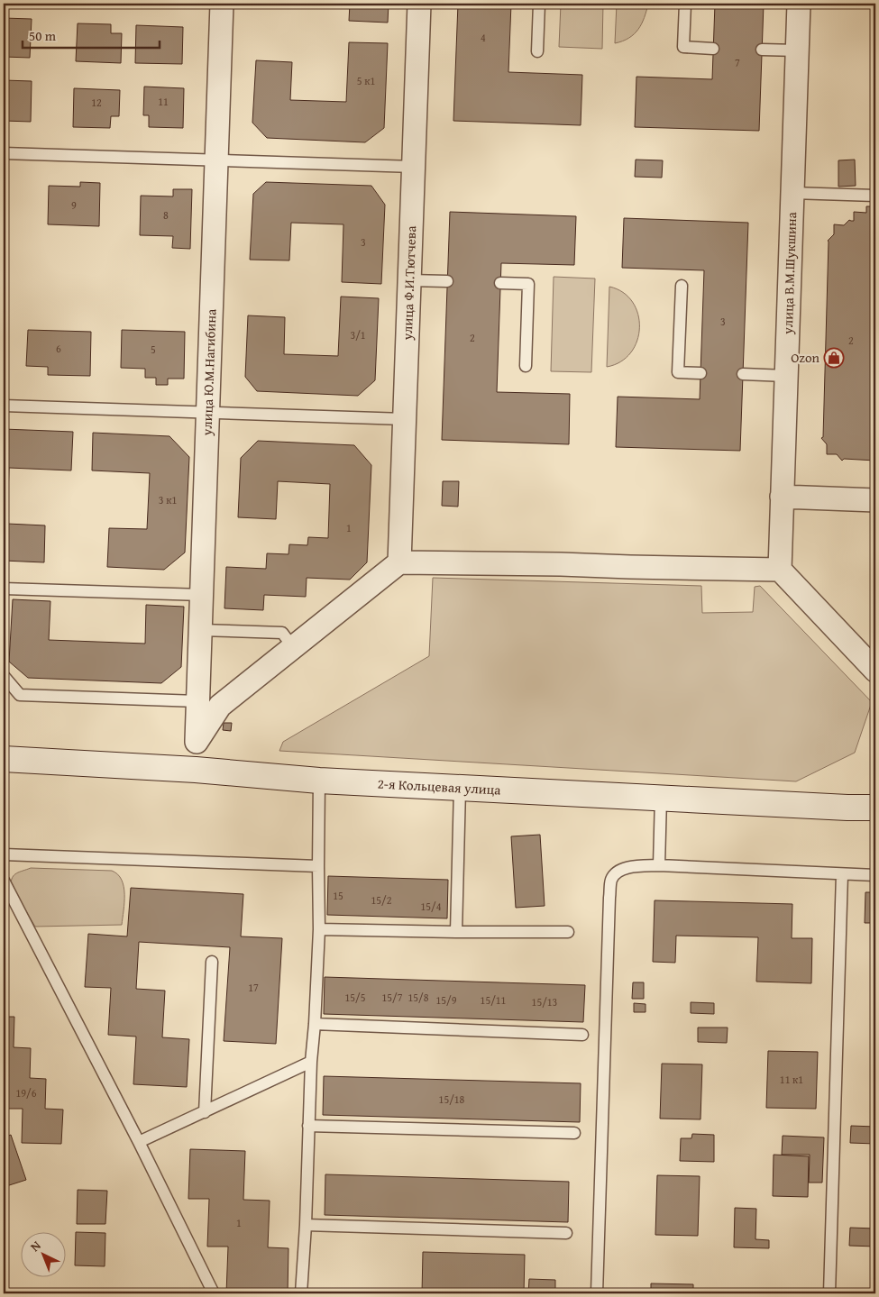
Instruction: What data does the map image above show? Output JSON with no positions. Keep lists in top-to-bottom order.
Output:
{
  "streets": {
    "main road": ["2-я Кольцевая улица"],
    "street": ["улица В.М.Шукшина", "улица Ф.И.Тютчева", "улица Ю.М.Нагибина"]
  },
  "crossings": [
    ["улица Ю.М.Нагибина", "2-я Кольцевая улица"]
  ],
  "places": {
    "shop": ["Ozon"]
  },
  "house_numbers": [
    "4",
    "7",
    "5 к1",
    "11",
    "12",
    "9",
    "8",
    "3",
    "3",
    "3/1",
    "2",
    "2",
    "6",
    "5",
    "3 к1",
    "1",
    "15",
    "15/2",
    "15/4",
    "17",
    "15/5",
    "15/7",
    "15/8",
    "15/9",
    "15/11",
    "15/13",
    "11 к1",
    "19/6",
    "15/18",
    "1"
  ],
  "scale_bar": "50 m",
  "north": "top left"
}
